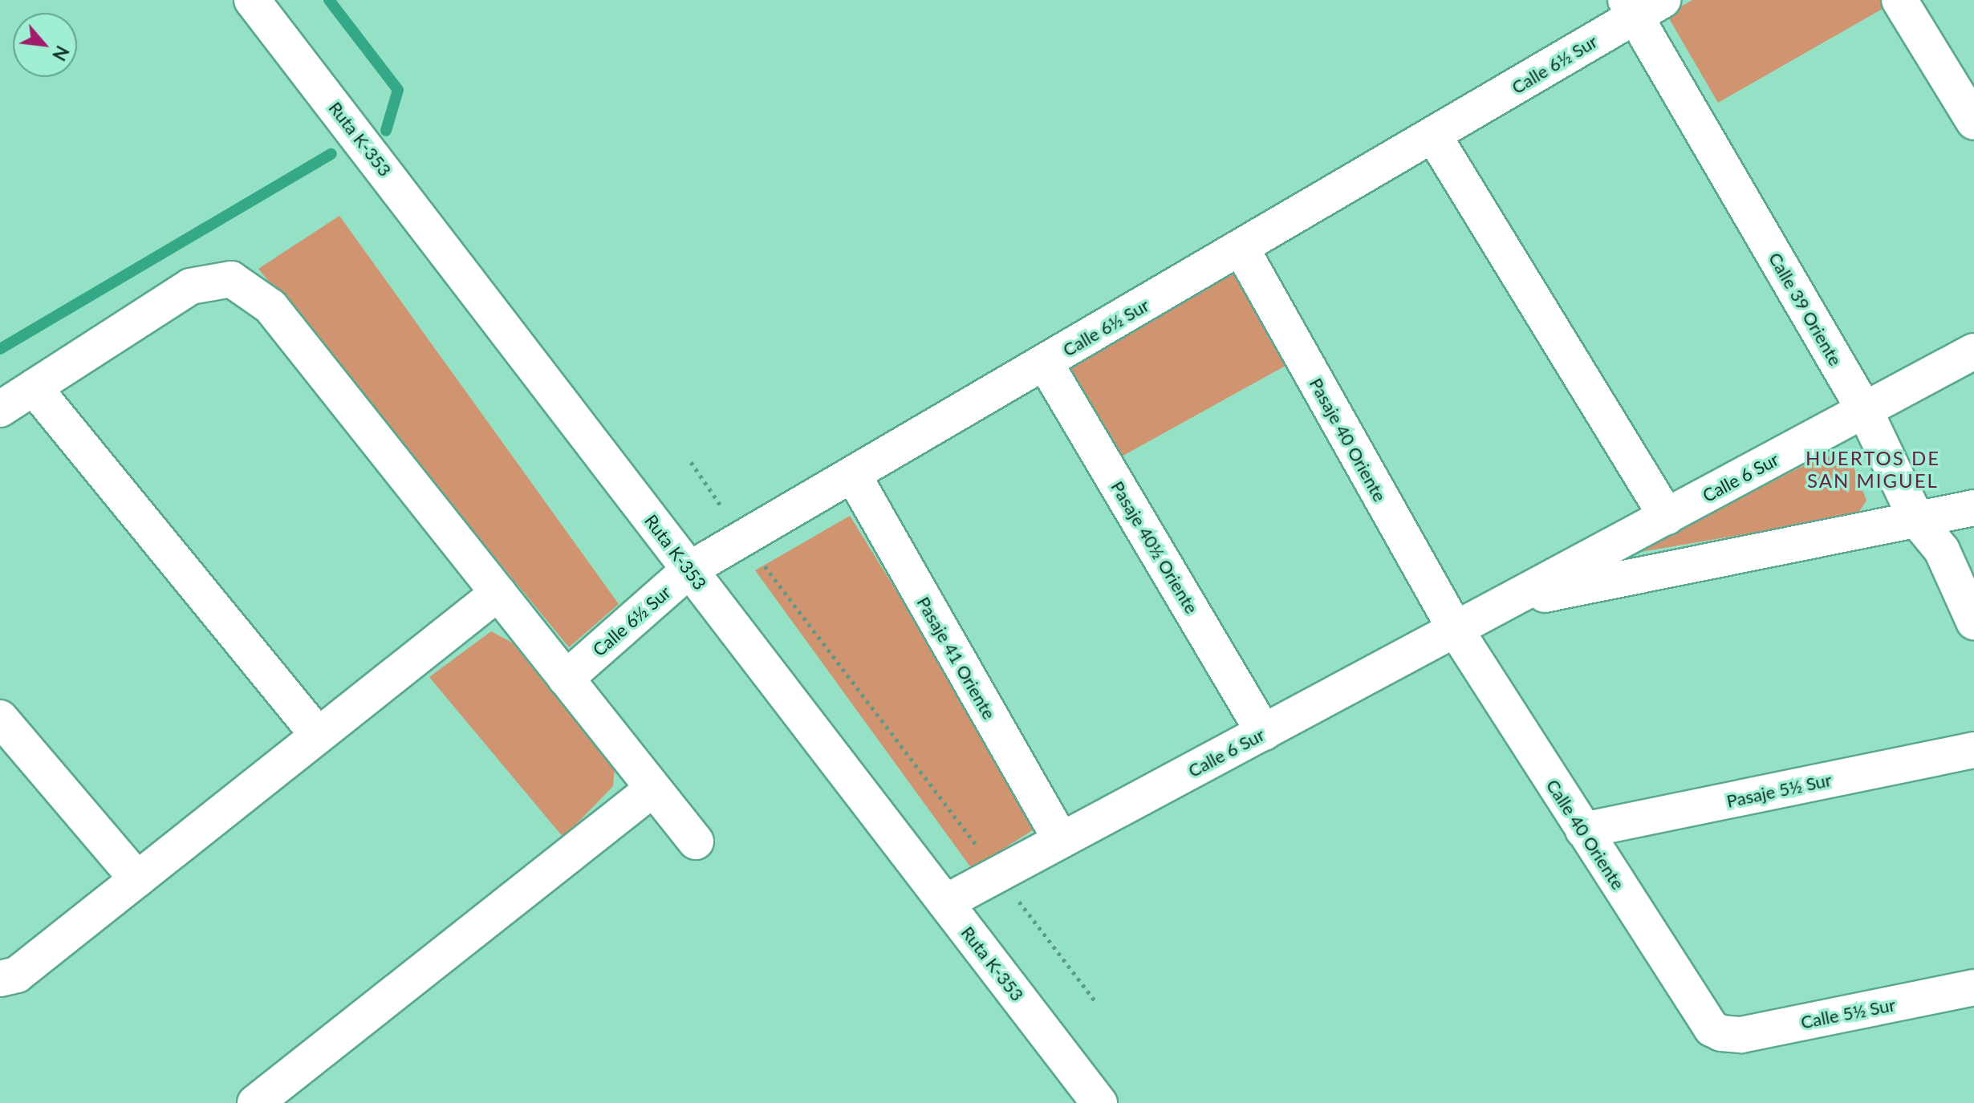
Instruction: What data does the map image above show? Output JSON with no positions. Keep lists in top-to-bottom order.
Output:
{
  "streets": {
    "street": [
      "Calle 6½ Sur",
      "Ruta K-353",
      "Calle 39 Oriente",
      "Pasaje 40 Oriente",
      "Calle 6 Sur",
      "Pasaje 40½ Oriente",
      "Pasaje 41 Oriente",
      "Pasaje 5½ Sur",
      "Calle 40 Oriente",
      "Calle 5½ Sur"
    ]
  },
  "crossings": [
    ["Calle 6½ Sur", "Ruta K-353"],
    ["Calle 6½ Sur", "Calle 39 Oriente"],
    ["Calle 6½ Sur", "Pasaje 40 Oriente"],
    ["Calle 6½ Sur", "Pasaje 40½ Oriente"],
    ["Calle 6½ Sur", "Pasaje 41 Oriente"],
    ["Ruta K-353", "Calle 6 Sur"],
    ["Calle 39 Oriente", "Calle 6 Sur"],
    ["Pasaje 40 Oriente", "Calle 6 Sur"],
    ["Pasaje 40 Oriente", "Calle 40 Oriente"],
    ["Calle 6 Sur", "Pasaje 40½ Oriente"],
    ["Calle 6 Sur", "Pasaje 41 Oriente"],
    ["Calle 6 Sur", "Calle 40 Oriente"],
    ["Pasaje 5½ Sur", "Calle 40 Oriente"],
    ["Calle 40 Oriente", "Calle 5½ Sur"]
  ],
  "districts": ["HUERTOS DE SAN MIGUEL"],
  "north": "bottom right"
}
